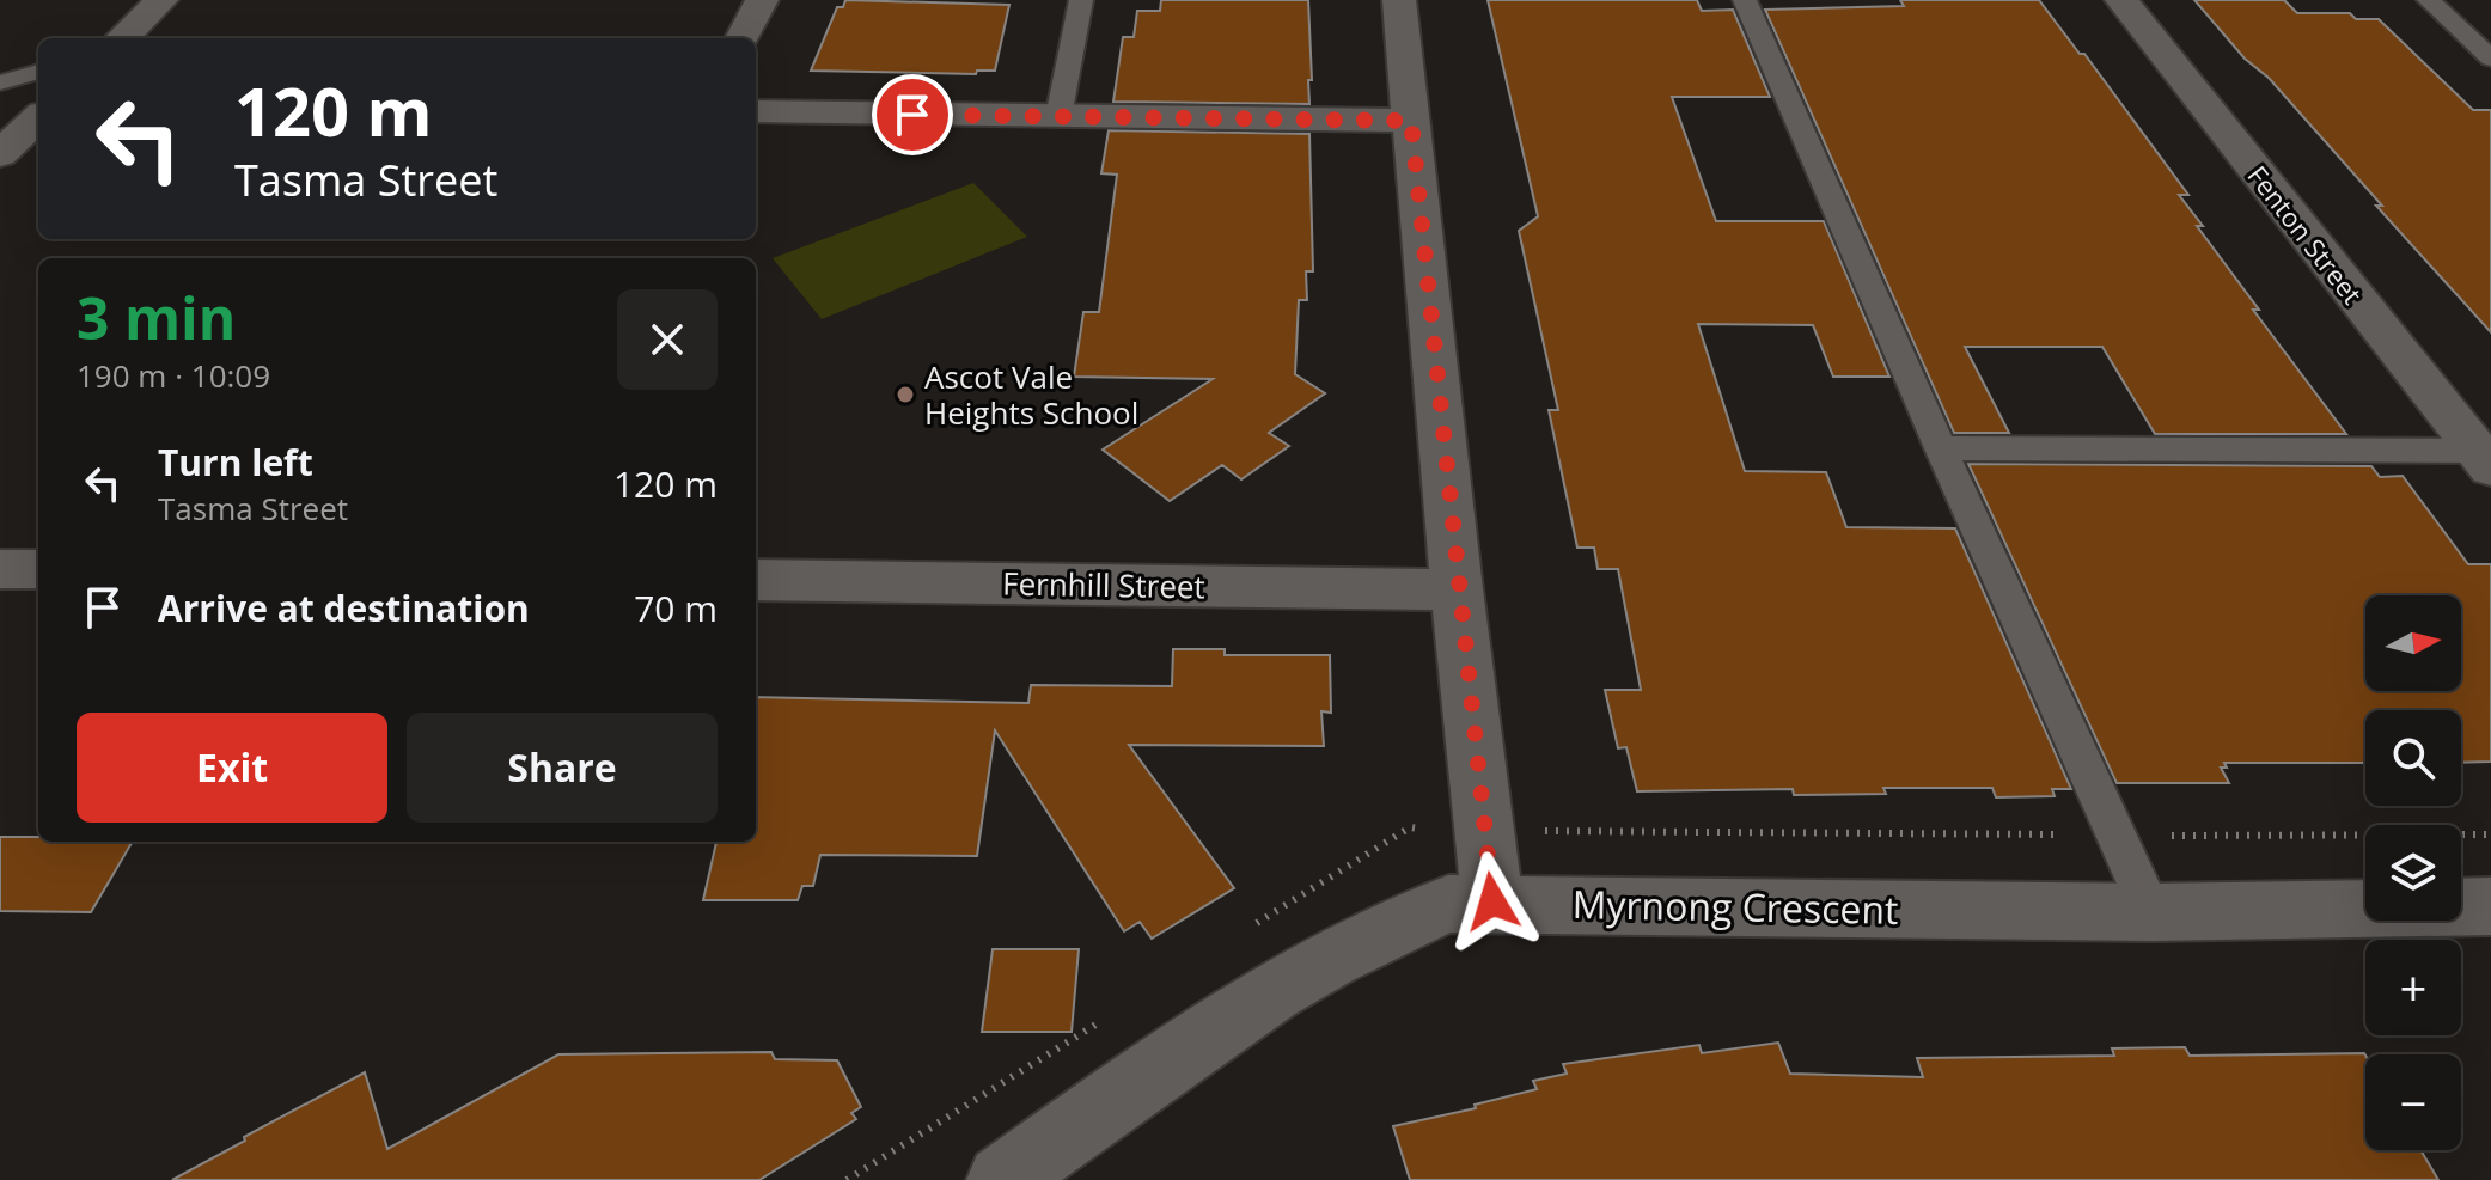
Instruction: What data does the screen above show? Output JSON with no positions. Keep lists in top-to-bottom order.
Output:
{
  "streets": {
    "street": ["Fenton Street", "Fernhill Street", "Myrnong Crescent"]
  },
  "places": ["Ascot Vale Heights School"],
  "north": "right",
  "page": {
    "turn": ["120 m", "Tasma Street"],
    "heading": ["3 min", "190 m · 10:09"],
    "list": [
      {
        "name": "Turn left",
        "note": "Tasma Street",
        "value": "120 m"
      },
      {
        "name": "Arrive at destination",
        "value": "70 m"
      }
    ],
    "map_buttons": ["+", "−"],
    "buttons": ["Exit", "Share"]
  }
}
